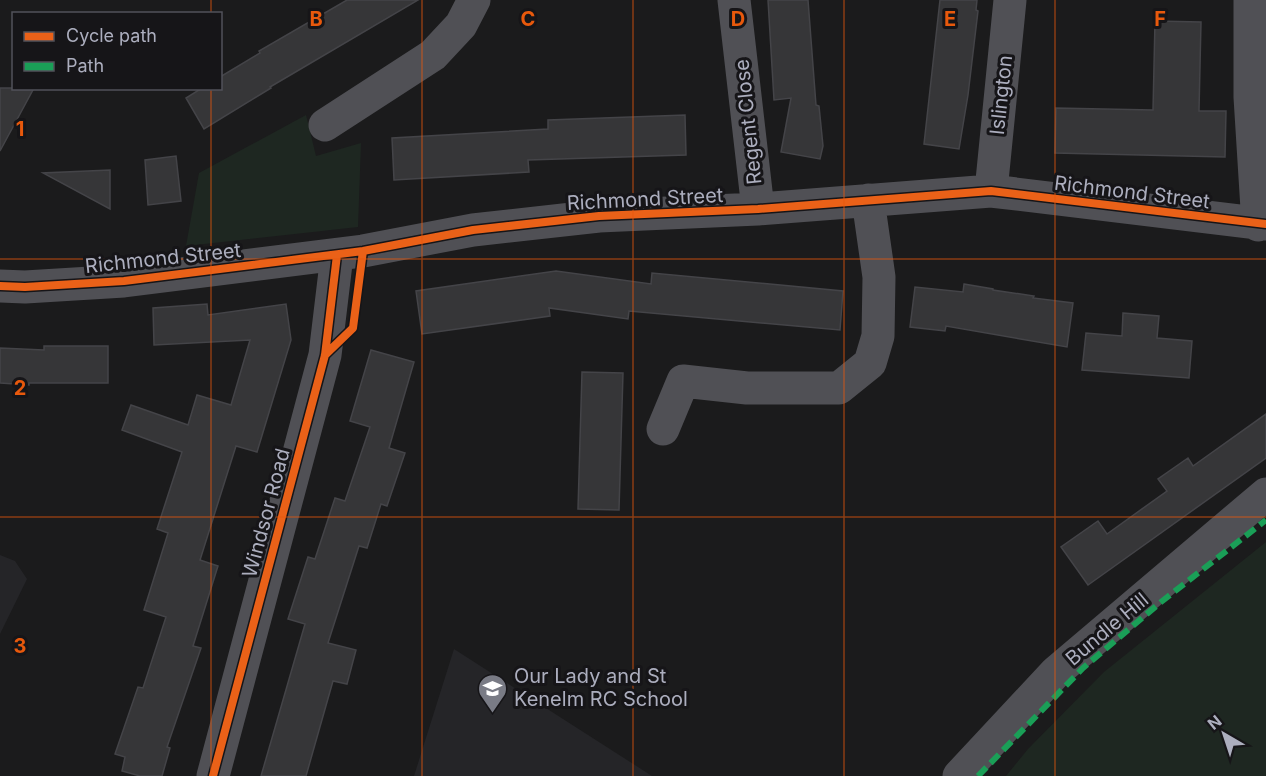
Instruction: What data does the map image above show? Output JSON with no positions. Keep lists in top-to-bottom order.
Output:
{
  "streets": {
    "street": [
      "Islington",
      "Regent Close",
      "Richmond Street",
      "Windsor Road",
      "Bundle Hill"
    ]
  },
  "crossings": [
    ["Islington", "Richmond Street"],
    ["Regent Close", "Richmond Street"],
    ["Richmond Street", "Windsor Road"]
  ],
  "places": {
    "school or university": ["Our Lady and St Kenelm RC School"]
  },
  "legend": ["Cycle path", "Path"],
  "north": "top left",
  "grid": {
    "columns": [
      "B",
      "C",
      "D",
      "E",
      "F"
    ],
    "rows": ["1", "2", "3"]
  }
}
